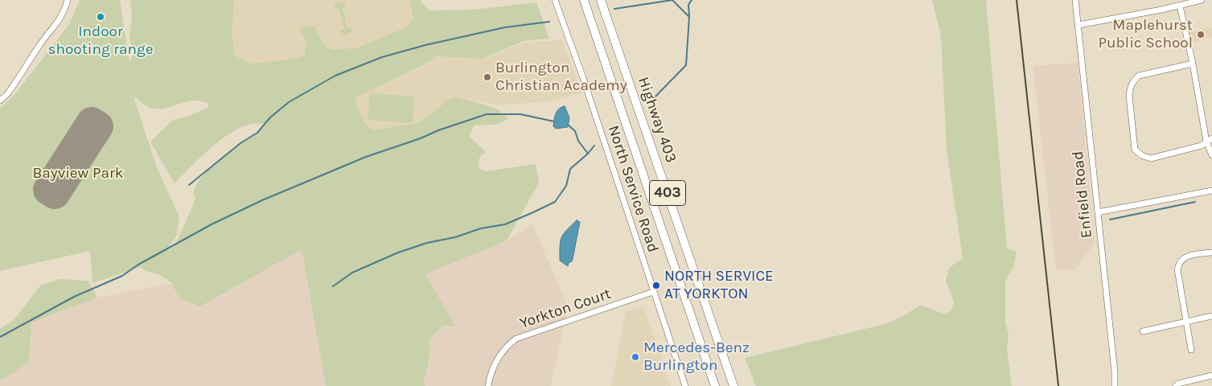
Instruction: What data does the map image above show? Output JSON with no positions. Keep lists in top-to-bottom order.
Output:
{
  "streets": {
    "highway": ["Highway 403", "403"],
    "street": ["North Service Road", "Enfield Road", "Yorkton Court"]
  },
  "crossings": [
    ["North Service Road", "Yorkton Court"]
  ],
  "parks": ["Bayview Park"],
  "places": [
    "Indoor shooting range",
    "Maplehurst Public School",
    "Burlington Christian Academy",
    "NORTH SERVICE AT YORKTON",
    "Mercedes-Benz Burlington"
  ]
}
